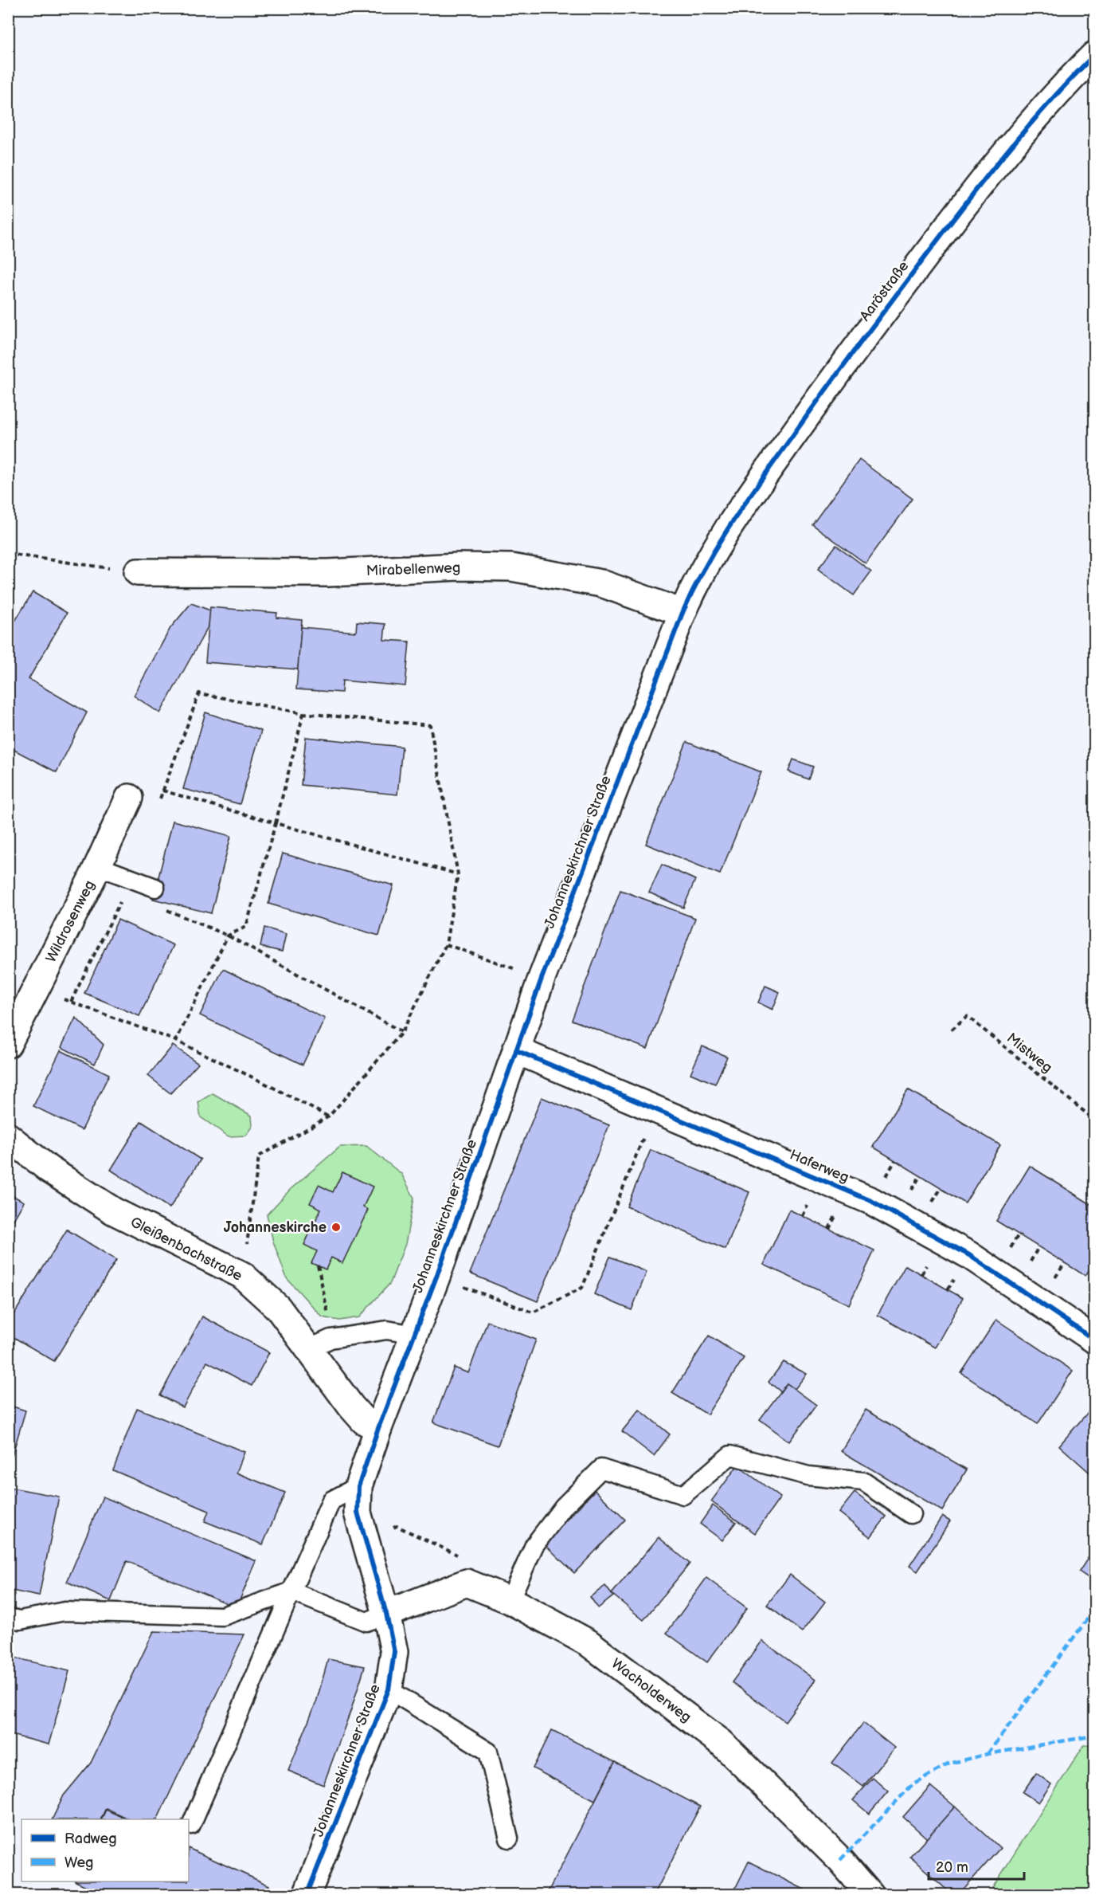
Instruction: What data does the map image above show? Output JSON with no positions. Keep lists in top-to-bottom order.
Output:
{
  "streets": {
    "street": [
      "Aaröstraße",
      "Mirabellenweg",
      "Johanneskirchner Straße",
      "Wildrosenweg",
      "Haferweg",
      "Gleißenbachstraße",
      "Wacholderweg"
    ],
    "path": ["Mistweg"]
  },
  "crossings": [
    ["Aaröstraße", "Johanneskirchner Straße"],
    ["Mirabellenweg", "Johanneskirchner Straße"],
    ["Johanneskirchner Straße", "Haferweg"],
    ["Johanneskirchner Straße", "Gleißenbachstraße"],
    ["Johanneskirchner Straße", "Wacholderweg"]
  ],
  "places": ["Johanneskirche"],
  "legend": ["Radweg", "Weg"],
  "scale_bar": "20 m"
}
